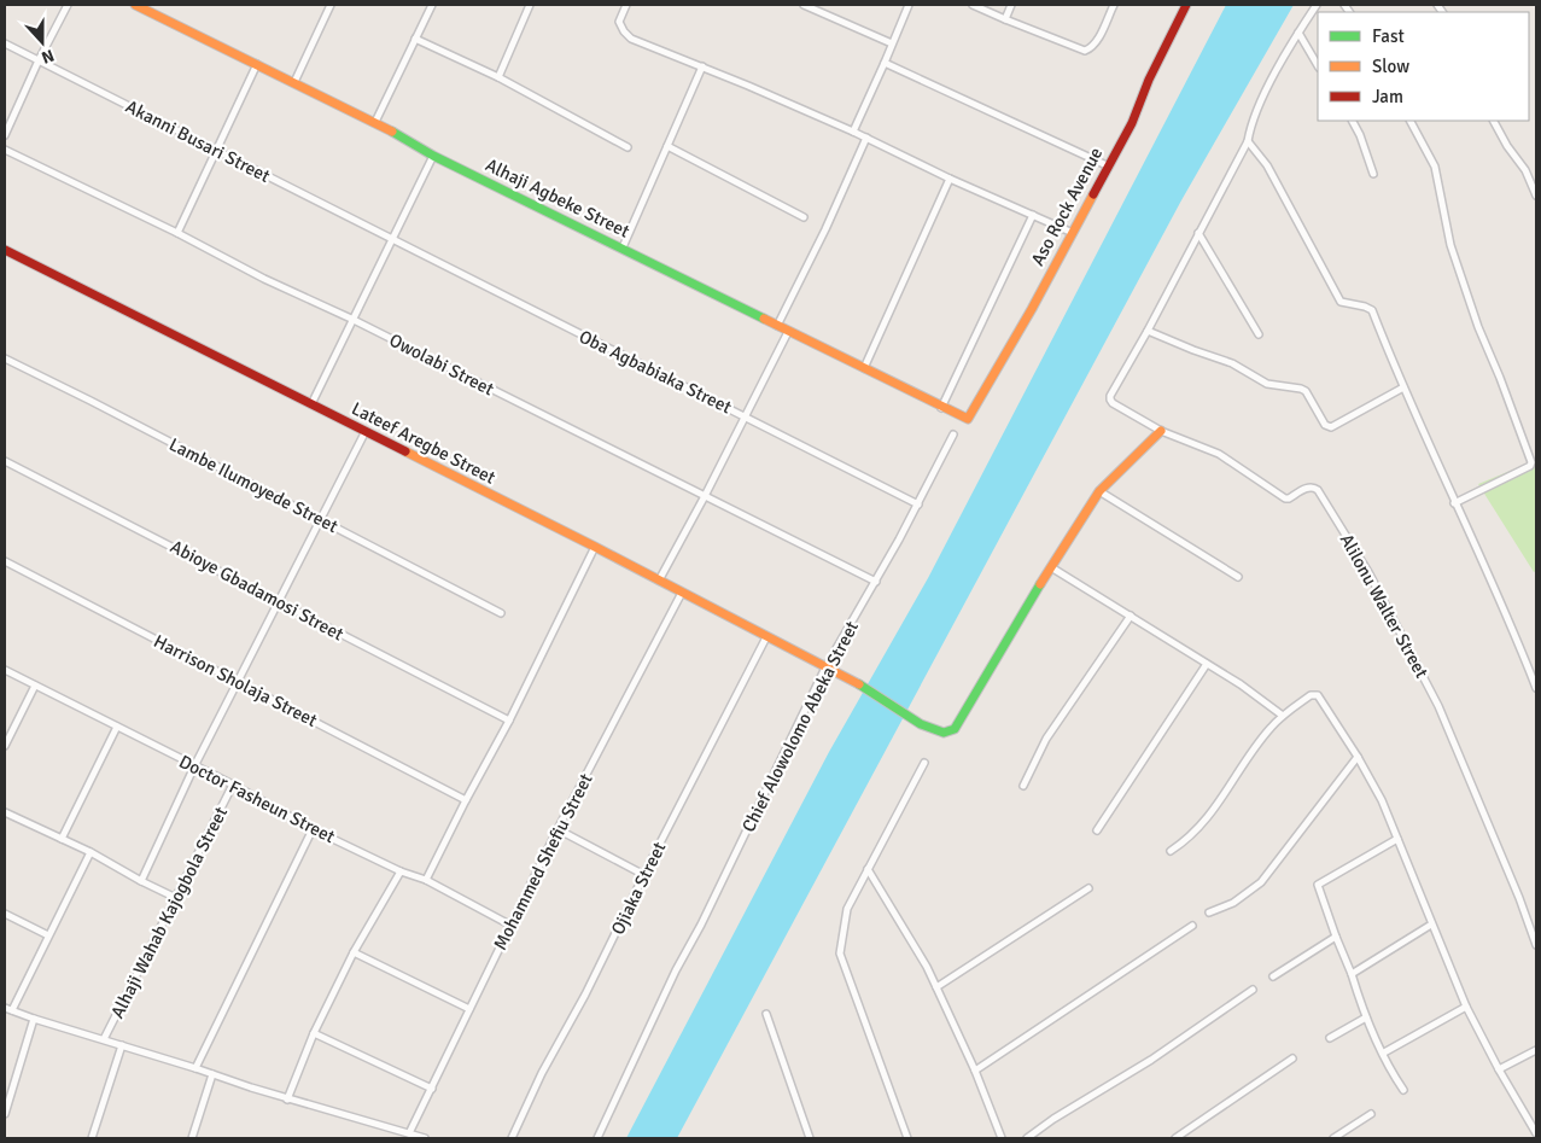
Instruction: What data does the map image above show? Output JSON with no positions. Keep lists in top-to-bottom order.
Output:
{
  "streets": {
    "street": [
      "Akanni Busari Street",
      "Alhaji Agbeke Street",
      "Aso Rock Avenue",
      "Owolabi Street",
      "Oba Agbabiaka Street",
      "Lateef Aregbe Street",
      "Lambe Ilumoyede Street",
      "Abioye Gbadamosi Street",
      "Alilonu Walter Street",
      "Harrison Sholaja Street",
      "Chief Alowolomo Abeka Street",
      "Doctor Fasheun Street",
      "Mohammed Shefiu Street",
      "Ojiaka Street",
      "Alhaji Wahab Kajogbola Street"
    ]
  },
  "crossings": [
    ["Akanni Busari Street", "Oba Agbabiaka Street"],
    ["Alhaji Agbeke Street", "Aso Rock Avenue"],
    ["Owolabi Street", "Chief Alowolomo Abeka Street"],
    ["Oba Agbabiaka Street", "Chief Alowolomo Abeka Street"],
    ["Lateef Aregbe Street", "Chief Alowolomo Abeka Street"],
    ["Lateef Aregbe Street", "Mohammed Shefiu Street"],
    ["Lateef Aregbe Street", "Ojiaka Street"],
    ["Doctor Fasheun Street", "Mohammed Shefiu Street"],
    ["Doctor Fasheun Street", "Alhaji Wahab Kajogbola Street"]
  ],
  "legend": ["Fast", "Slow", "Jam"],
  "north": "bottom"
}
